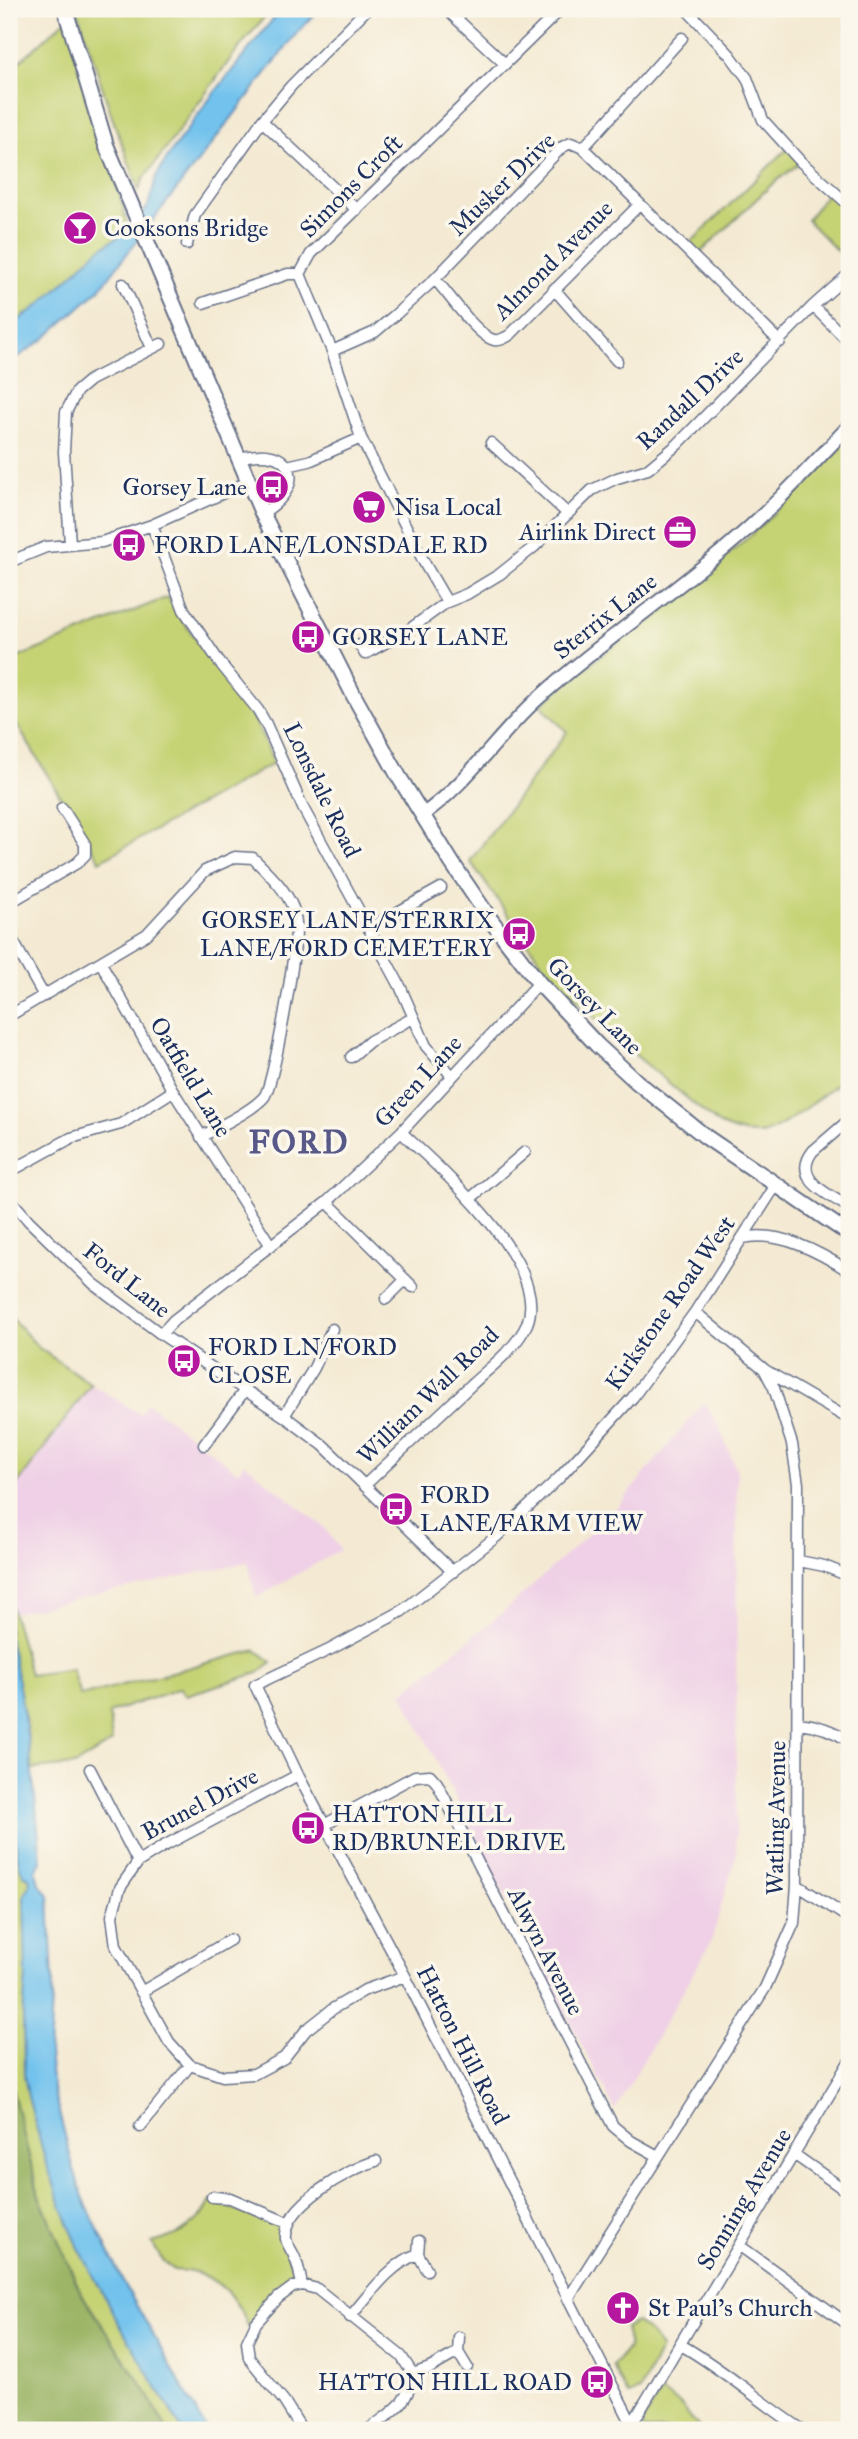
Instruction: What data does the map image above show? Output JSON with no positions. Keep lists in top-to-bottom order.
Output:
{
  "streets": {
    "main road": ["Gorsey Lane"],
    "street": [
      "Musker Drive",
      "Simons Croft",
      "Almond Avenue",
      "Randall Drive",
      "Sterrix Lane",
      "Lonsdale Road",
      "Oatfield Lane",
      "Green Lane",
      "Ford Lane",
      "Kirkstone Road West",
      "William Wall Road",
      "Brunel Drive",
      "Watling Avenue",
      "Alwyn Avenue",
      "Hatton Hill Road",
      "Sonning Avenue"
    ]
  },
  "crossings": [
    ["Musker Drive", "Simons Croft"],
    ["Musker Drive", "Almond Avenue"],
    ["Musker Drive", "Randall Drive"],
    ["Sterrix Lane", "Gorsey Lane"],
    ["Lonsdale Road", "Green Lane"],
    ["Gorsey Lane", "Green Lane"],
    ["Gorsey Lane", "Kirkstone Road West"],
    ["Oatfield Lane", "Green Lane"],
    ["Green Lane", "Ford Lane"],
    ["Green Lane", "William Wall Road"],
    ["Ford Lane", "Kirkstone Road West"],
    ["Ford Lane", "William Wall Road"],
    ["Kirkstone Road West", "Watling Avenue"],
    ["Kirkstone Road West", "Hatton Hill Road"],
    ["Brunel Drive", "Hatton Hill Road"],
    ["Watling Avenue", "Alwyn Avenue"],
    ["Watling Avenue", "Hatton Hill Road"],
    ["Alwyn Avenue", "Hatton Hill Road"],
    ["Hatton Hill Road", "Sonning Avenue"]
  ],
  "districts": ["FORD"],
  "places": {
    "bar": ["Cooksons Bridge"],
    "bus stop": [
      "Gorsey Lane",
      "FORD LANE/LONSDALE RD",
      "GORSEY LANE",
      "GORSEY LANE/STERRIX LANE/FORD CEMETERY",
      "FORD LN/FORD CLOSE",
      "FORD LANE/FARM VIEW",
      "HATTON HILL RD/BRUNEL DRIVE",
      "HATTON HILL ROAD"
    ],
    "supermarket": ["Nisa Local"],
    "office": ["Airlink Direct"],
    "church": ["St Paul's Church"]
  }
}
